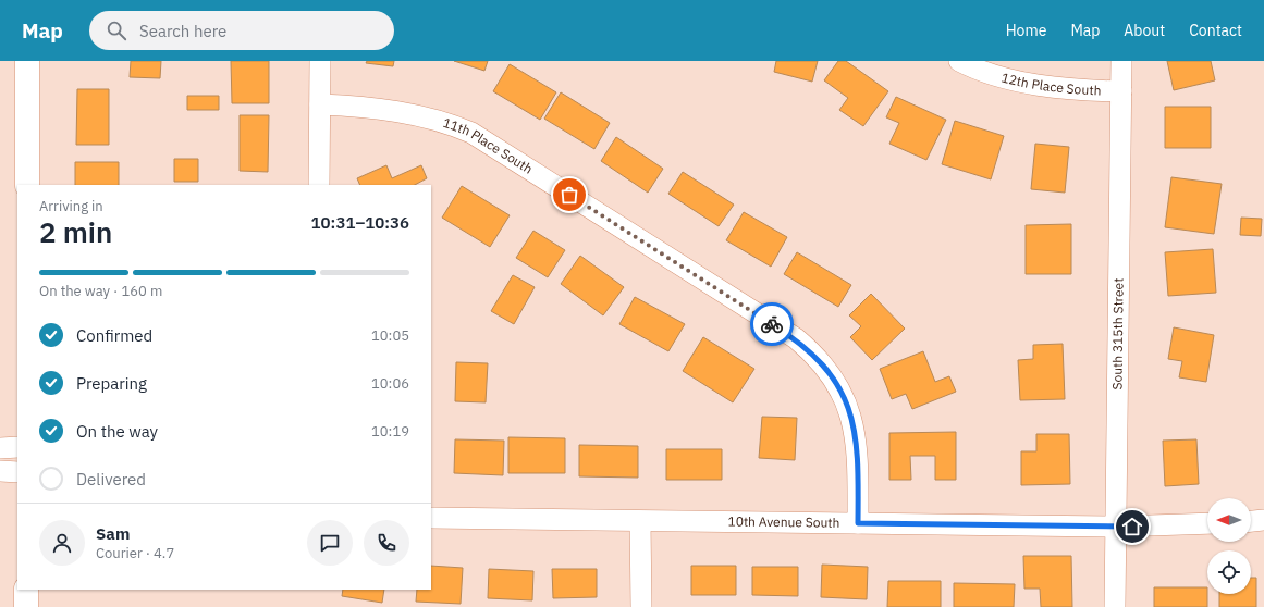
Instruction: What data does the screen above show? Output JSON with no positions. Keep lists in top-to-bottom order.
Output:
{
  "streets": {
    "street": [
      "12th Place South",
      "11th Place South",
      "South 315th Street",
      "10th Avenue South"
    ]
  },
  "crossings": [
    ["12th Place South", "South 315th Street"],
    ["11th Place South", "10th Avenue South"],
    ["South 315th Street", "10th Avenue South"]
  ],
  "north": "left",
  "page": {
    "header": "Map",
    "search": "Search here",
    "nav": [
      "Home",
      "Map",
      "About",
      "Contact"
    ],
    "heading": ["2 min", "Arriving in", "10:31–10:36"],
    "panel": ["Sam", "Courier · 4.7"],
    "bar": "On the way · 160 m",
    "list": [
      ["Confirmed", "10:05"],
      ["Preparing", "10:06"],
      ["On the way", "10:19"],
      "Delivered"
    ]
  }
}
